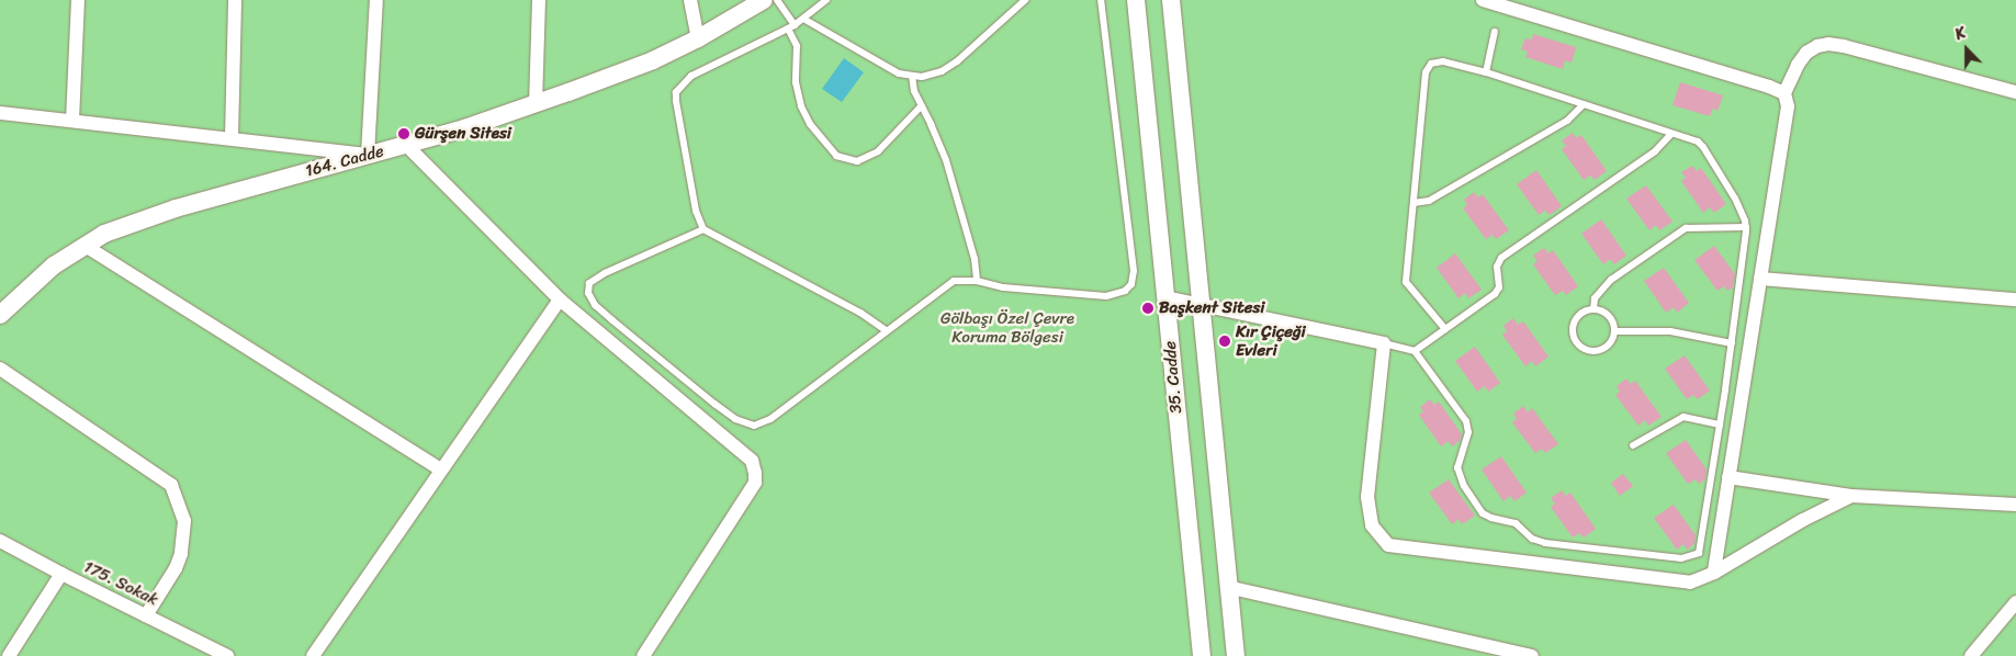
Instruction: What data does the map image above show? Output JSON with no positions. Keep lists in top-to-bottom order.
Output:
{
  "streets": {
    "street": ["164. Cadde", "35. Cadde", "175. Sokak"]
  },
  "parks": ["Gölbaşı Özel Çevre Koruma Bölgesi"],
  "places": ["Gürşen Sitesi", "Başkent Sitesi", "Kır Çiçeği Evleri"],
  "north": "top"
}
